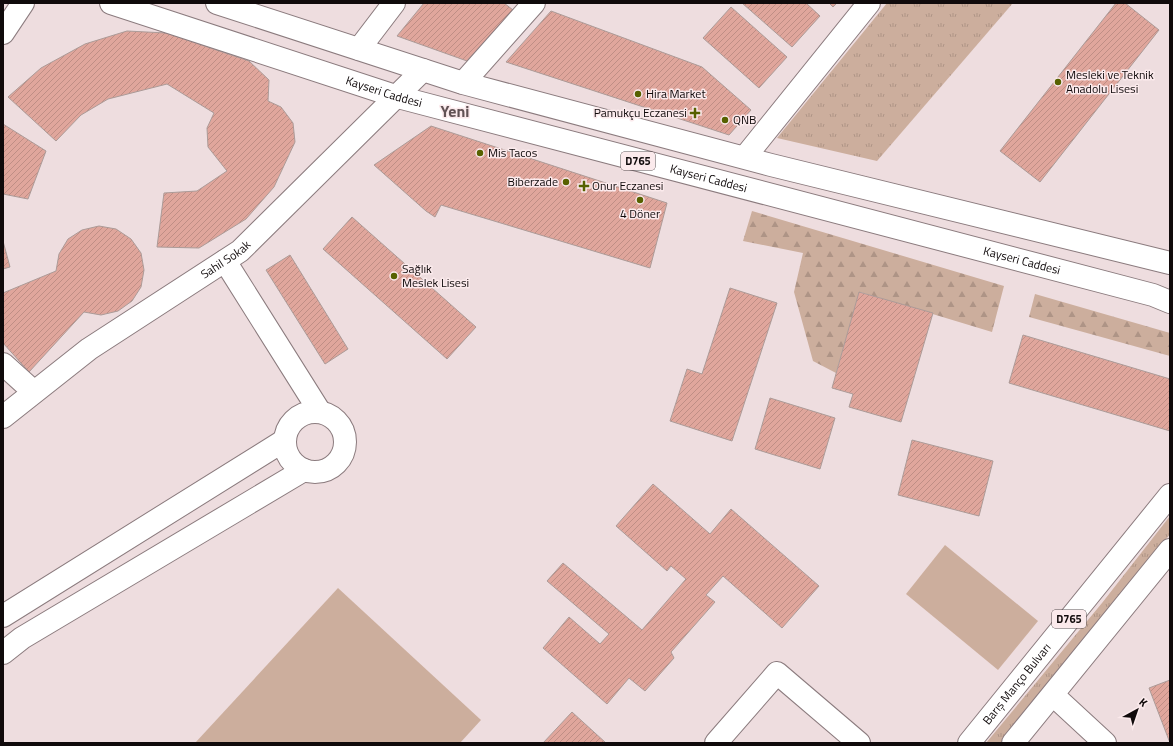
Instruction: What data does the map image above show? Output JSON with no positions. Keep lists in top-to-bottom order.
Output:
{
  "streets": {
    "main road": [
      "Kayseri Caddesi",
      "D765",
      "Sahil Sokak",
      "Barış Manço Bulvarı"
    ]
  },
  "crossings": [
    ["Kayseri Caddesi", "Sahil Sokak"],
    ["D765", "Sahil Sokak"]
  ],
  "districts": ["Yeni"],
  "places": {
    "other": [
      "Mesleki ve Teknik Anadolu Lisesi",
      "Hira Market",
      "QNB",
      "Mis Tacos",
      "Biberzade",
      "4 Döner",
      "Sağlık Meslek Lisesi"
    ],
    "health": ["Pamukçu Eczanesi", "Onur Eczanesi"]
  },
  "north": "top right"
}
